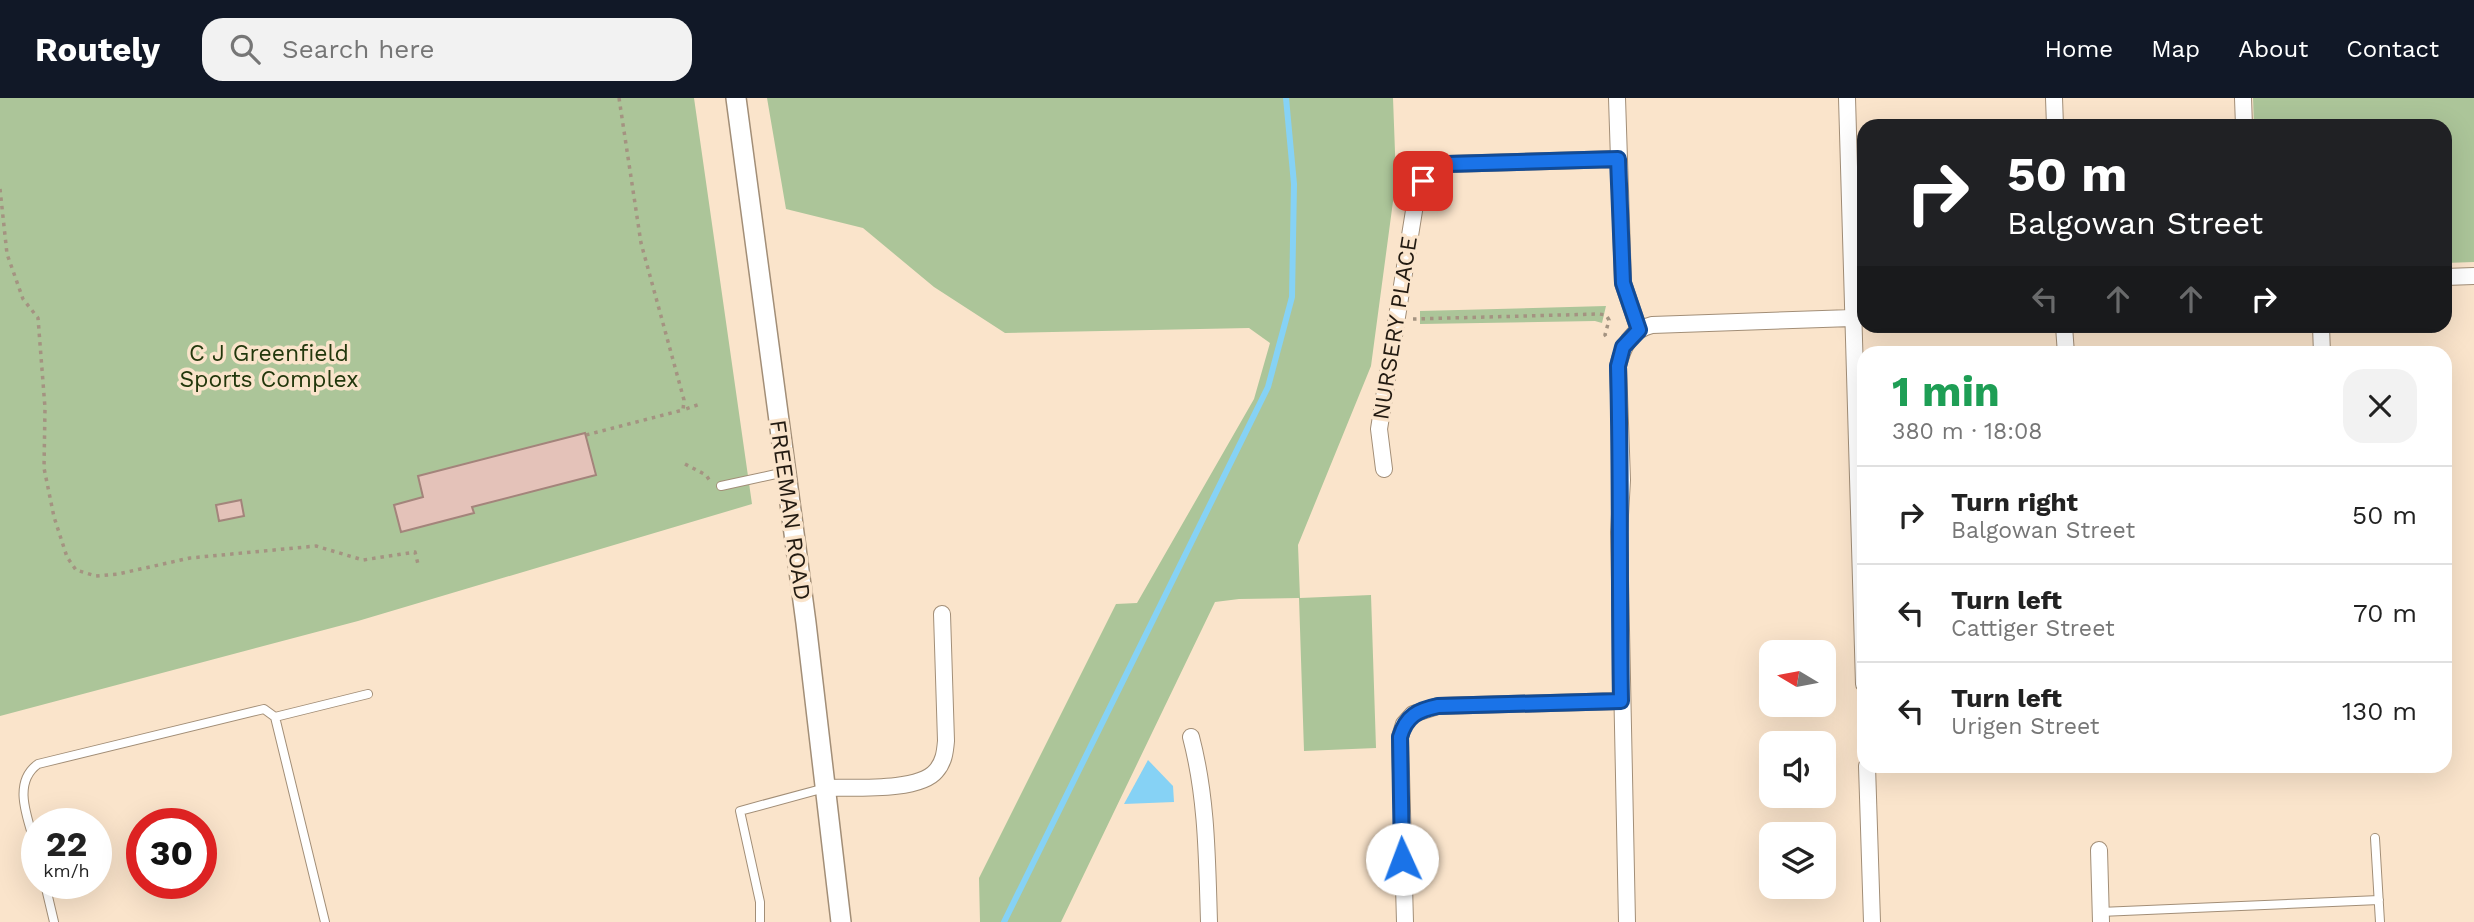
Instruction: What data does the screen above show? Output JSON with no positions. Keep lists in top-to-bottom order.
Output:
{
  "streets": {
    "street": ["NURSERY PLACE", "FREEMAN ROAD"]
  },
  "parks": ["C J Greenfield Sports Complex"],
  "north": "left",
  "page": {
    "header": "Routely",
    "search": "Search here",
    "nav": [
      "Home",
      "Map",
      "About",
      "Contact"
    ],
    "turn": ["50 m", "Balgowan Street"],
    "heading": ["1 min", "380 m · 18:08"],
    "list": [
      {
        "name": "Turn right",
        "note": "Balgowan Street",
        "value": "50 m"
      },
      {
        "name": "Turn left",
        "note": "Cattiger Street",
        "value": "70 m"
      },
      {
        "name": "Turn left",
        "note": "Urigen Street",
        "value": "130 m"
      }
    ],
    "speed": "22 km/h",
    "limit": "30"
  }
}
